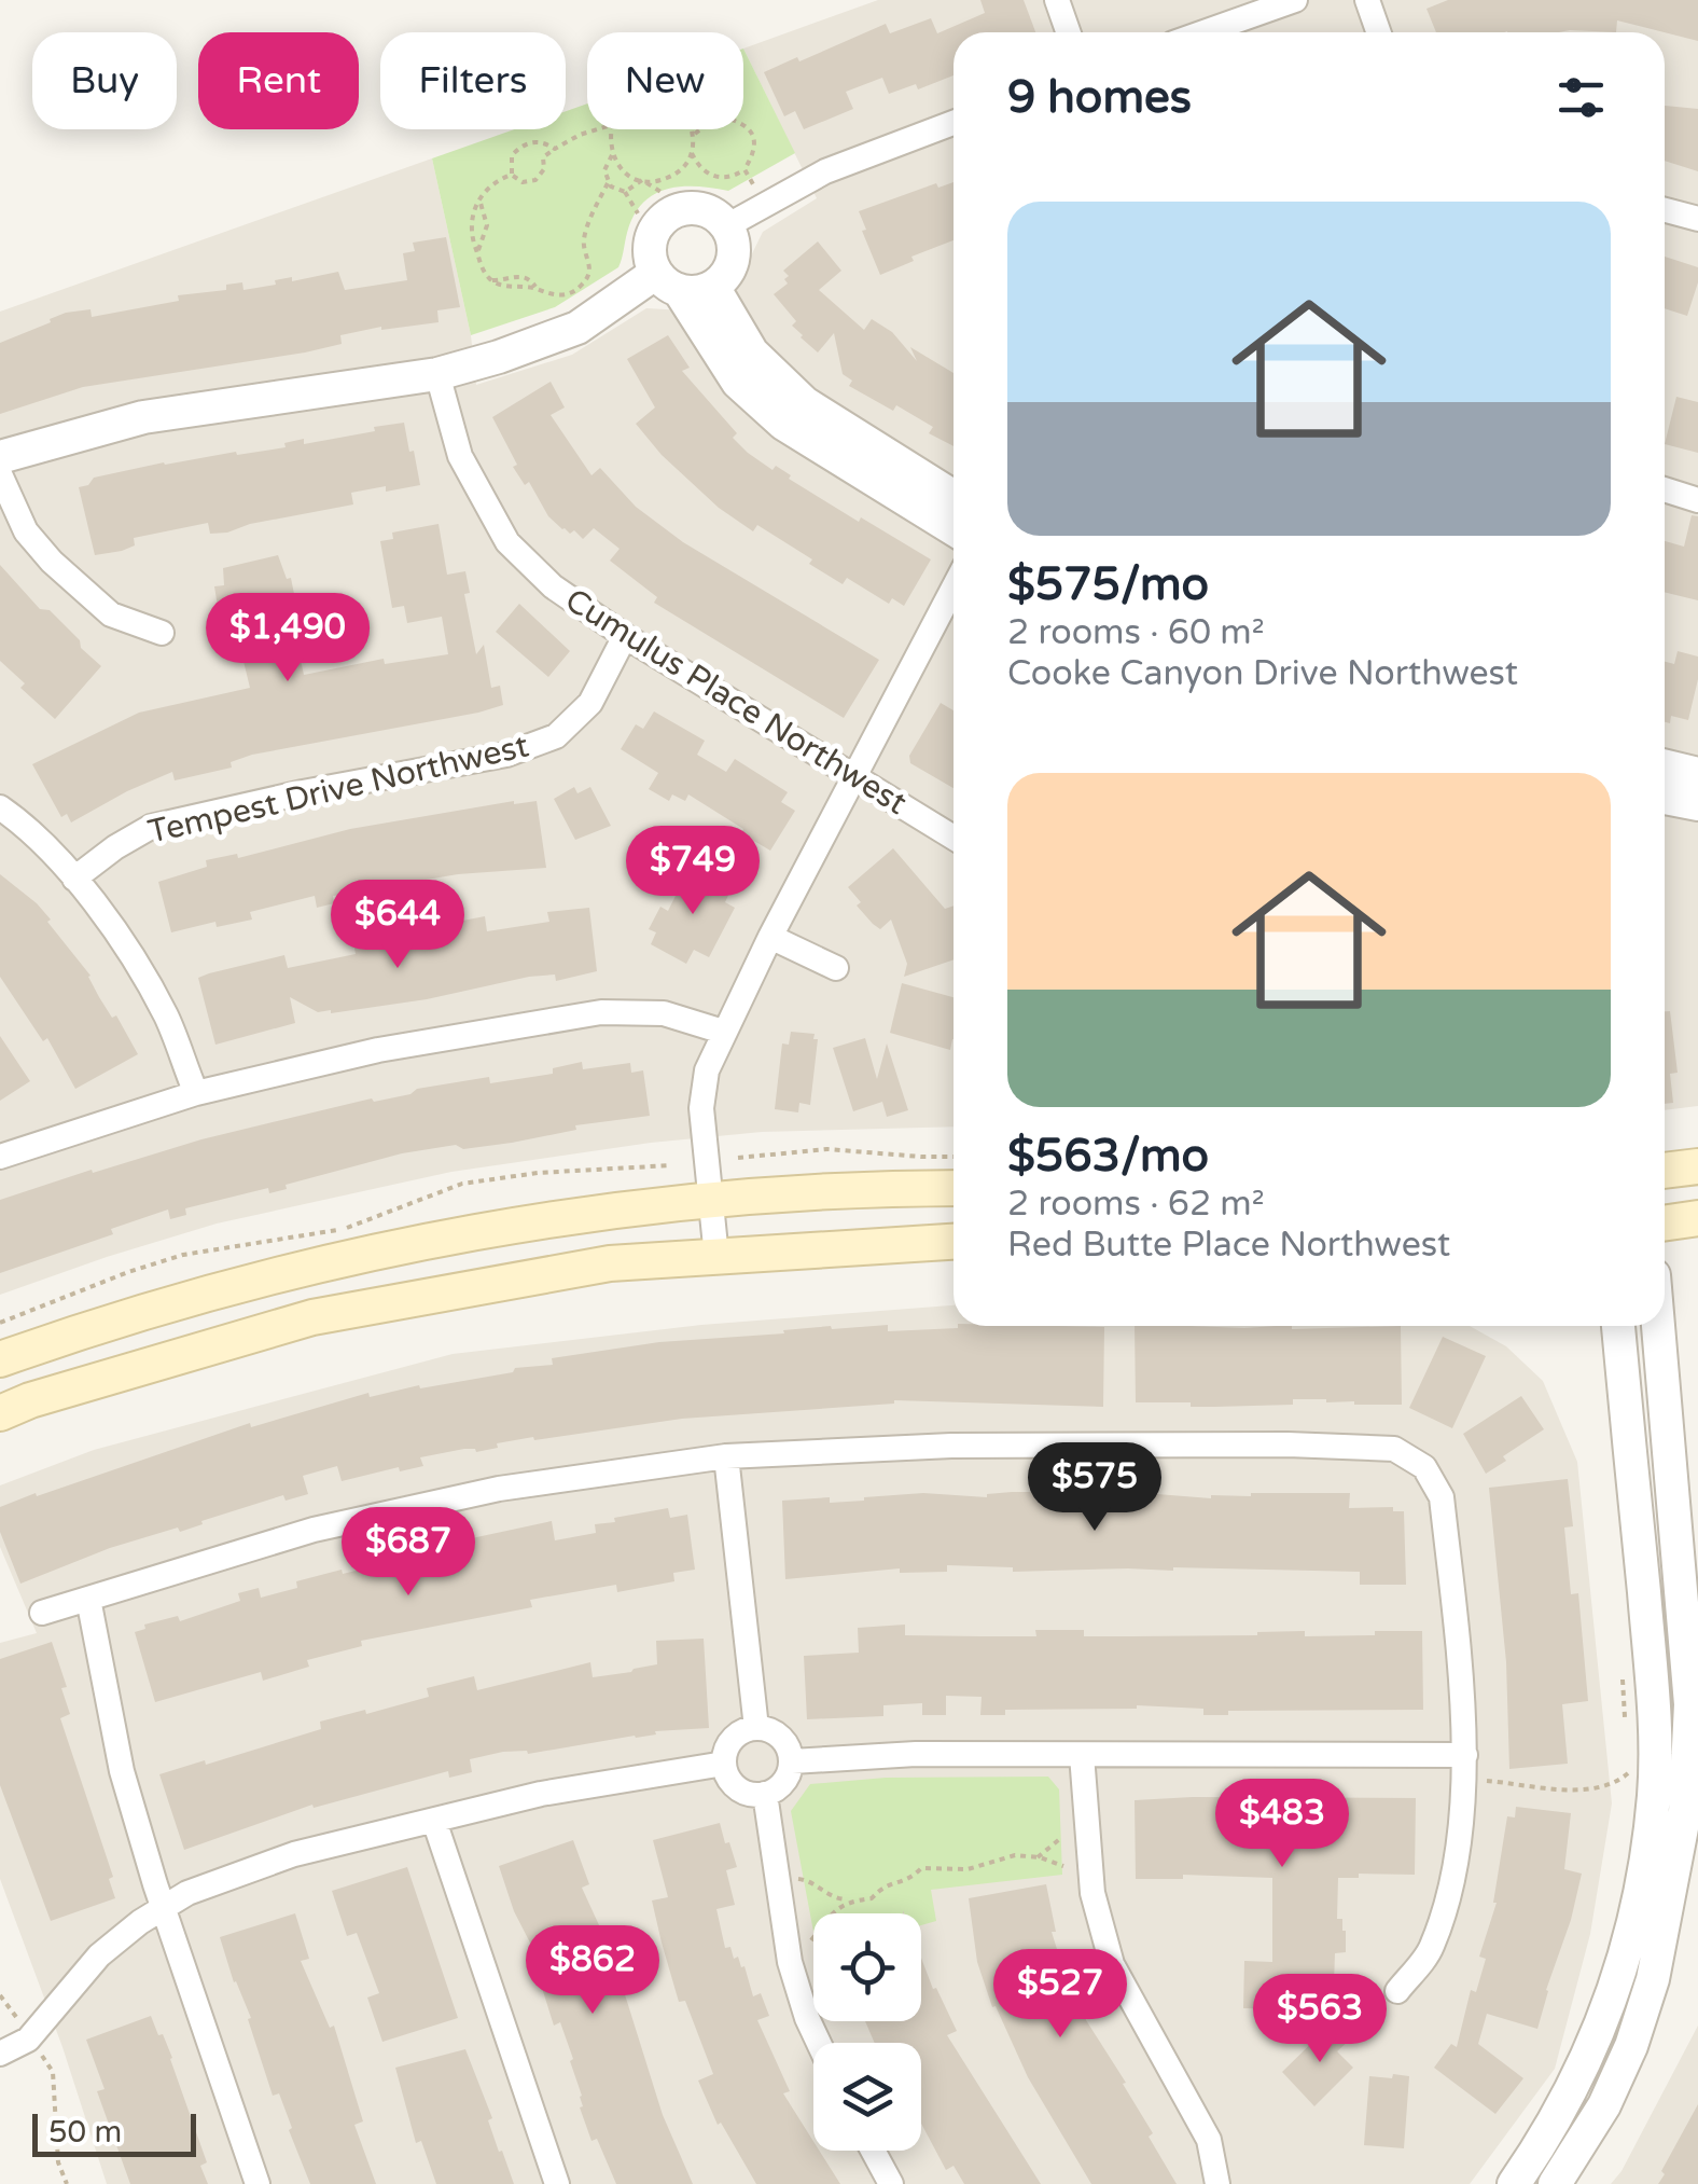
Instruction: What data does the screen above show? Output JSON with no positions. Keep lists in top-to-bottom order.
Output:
{
  "streets": {
    "street": ["Cumulus Place Northwest", "Tempest Drive Northwest"]
  },
  "crossings": [
    ["Cumulus Place Northwest", "Tempest Drive Northwest"]
  ],
  "scale_bar": "50 m",
  "page": {
    "chip": [
      "Buy",
      "Rent",
      "Filters",
      "New"
    ],
    "heading": "9 homes",
    "list": [
      {
        "name": "$575/mo",
        "note": "2 rooms · 60 m² · Cooke Canyon Drive Northwest"
      },
      {
        "name": "$563/mo",
        "note": "2 rooms · 62 m² · Red Butte Place Northwest"
      }
    ],
    "price": [
      "$1,490",
      "$749",
      "$644",
      "$575",
      "$687",
      "$483",
      "$862",
      "$527",
      "$563"
    ],
    "scale": "50 m"
  }
}
